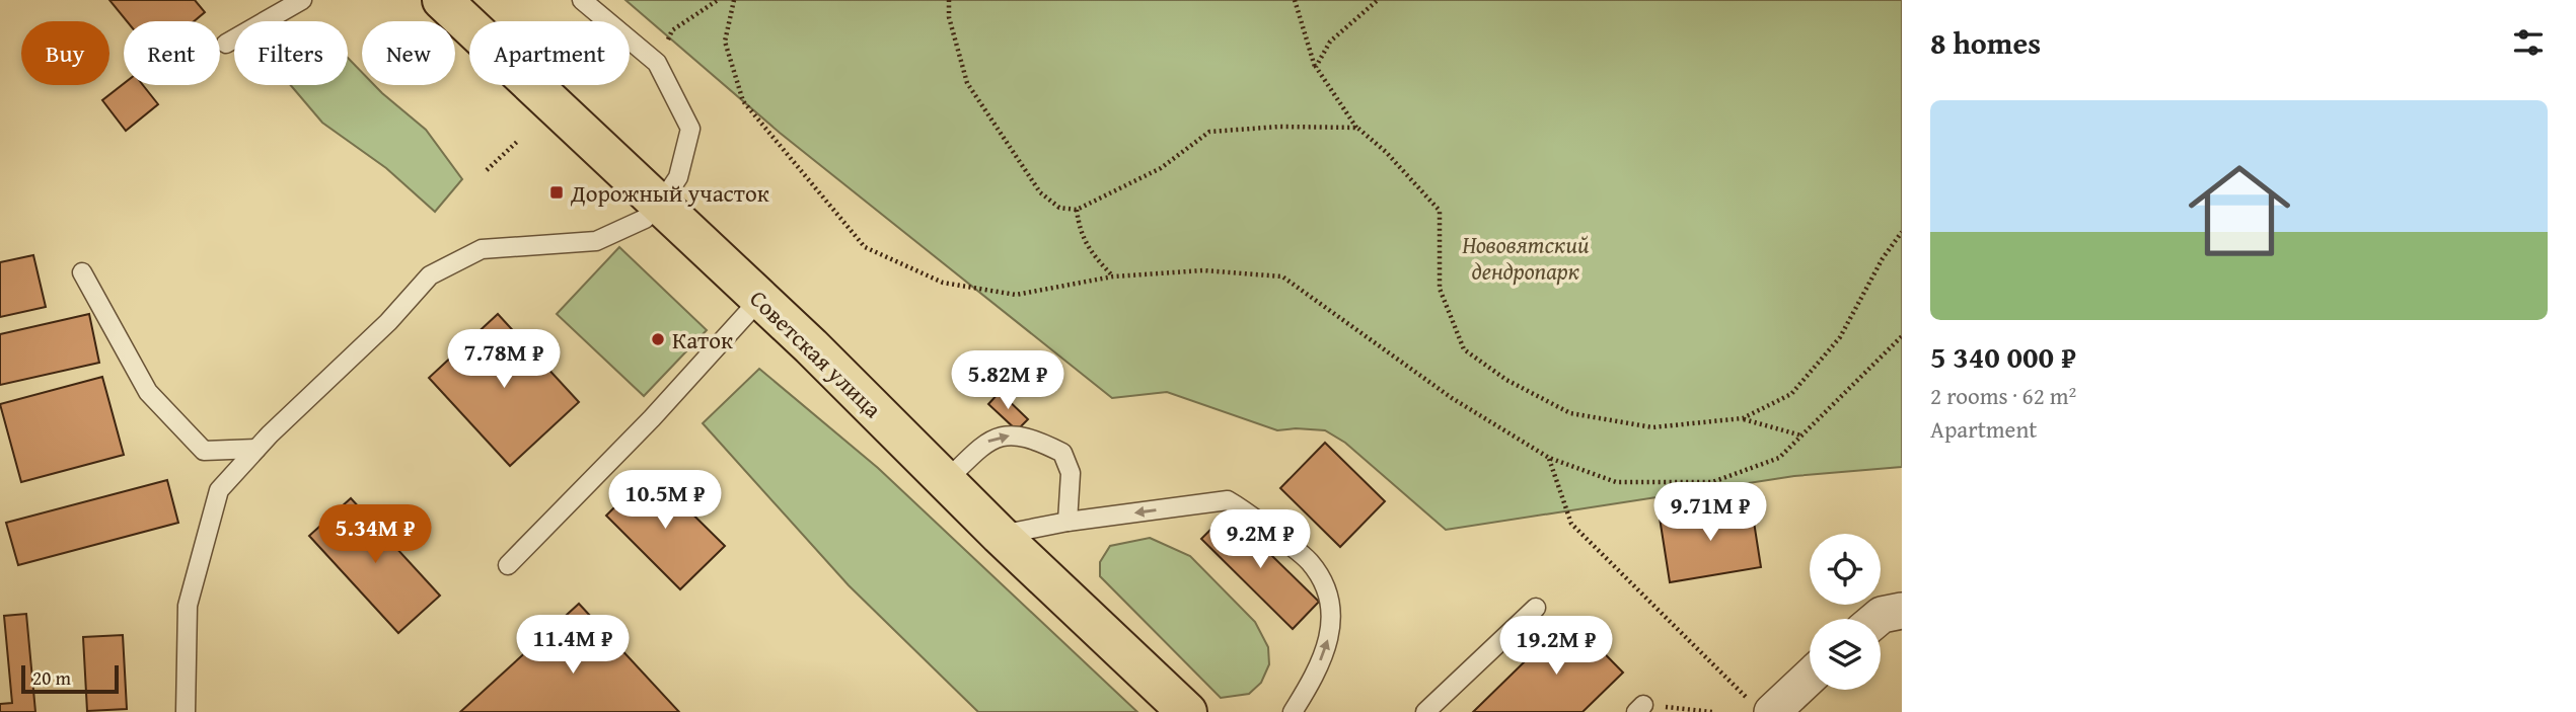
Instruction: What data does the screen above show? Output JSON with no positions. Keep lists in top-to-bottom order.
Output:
{
  "streets": {
    "main road": ["Советская улица"]
  },
  "parks": ["Нововятский дендропарк"],
  "places": {
    "transit": ["Дорожный участок"],
    "other": ["Каток"]
  },
  "scale_bar": "20 m",
  "page": {
    "heading": "8 homes",
    "chip": [
      "Buy",
      "Rent",
      "Filters",
      "New",
      "Apartment"
    ],
    "list": [
      {
        "name": "5 340 000 ₽",
        "note": "2 rooms · 62 m² · Apartment"
      }
    ],
    "price": [
      "7.78M ₽",
      "5.82M ₽",
      "10.5M ₽",
      "9.71M ₽",
      "5.34M ₽",
      "9.2M ₽",
      "11.4M ₽",
      "19.2M ₽"
    ],
    "scale": "20 m"
  }
}
